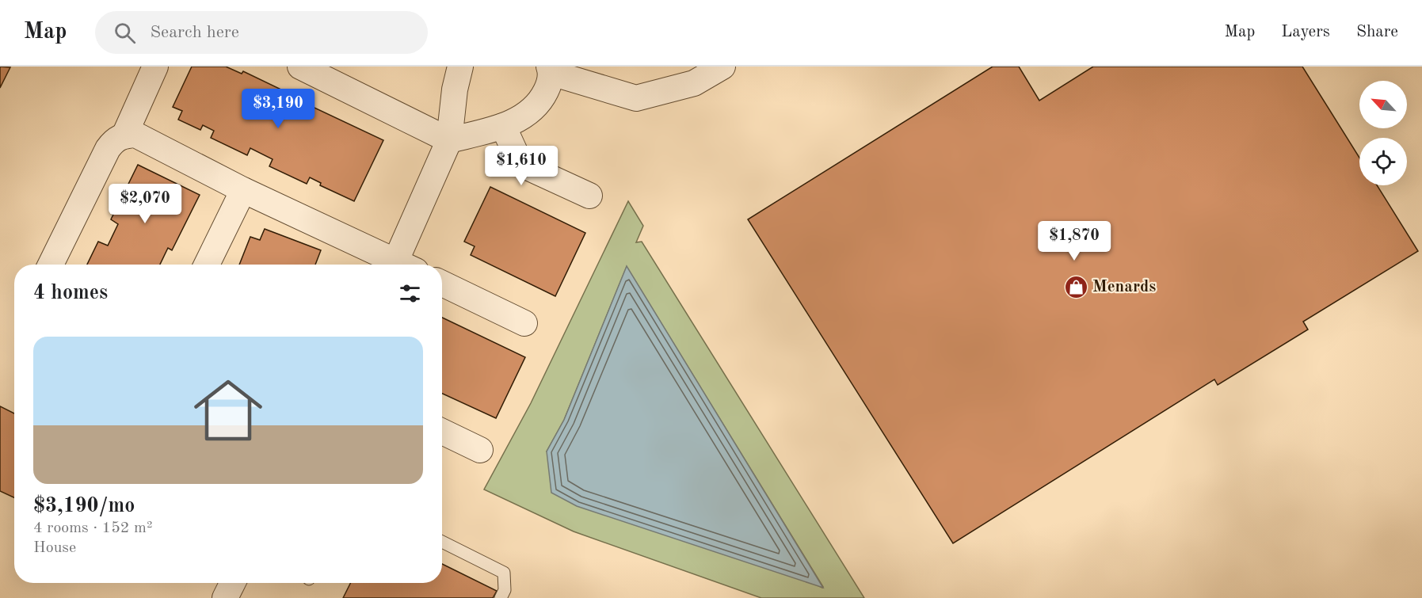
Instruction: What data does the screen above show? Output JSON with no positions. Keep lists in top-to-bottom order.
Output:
{
  "places": {
    "shop": ["Menards"]
  },
  "north": "top left",
  "page": {
    "header": "Map",
    "search": "Search here",
    "nav": ["Map", "Layers", "Share"],
    "price": [
      "$3,190",
      "$1,610",
      "$2,070",
      "$1,870"
    ],
    "heading": "4 homes",
    "list": [
      {
        "name": "$3,190/mo",
        "note": "4 rooms · 152 m² · House"
      }
    ]
  }
}
